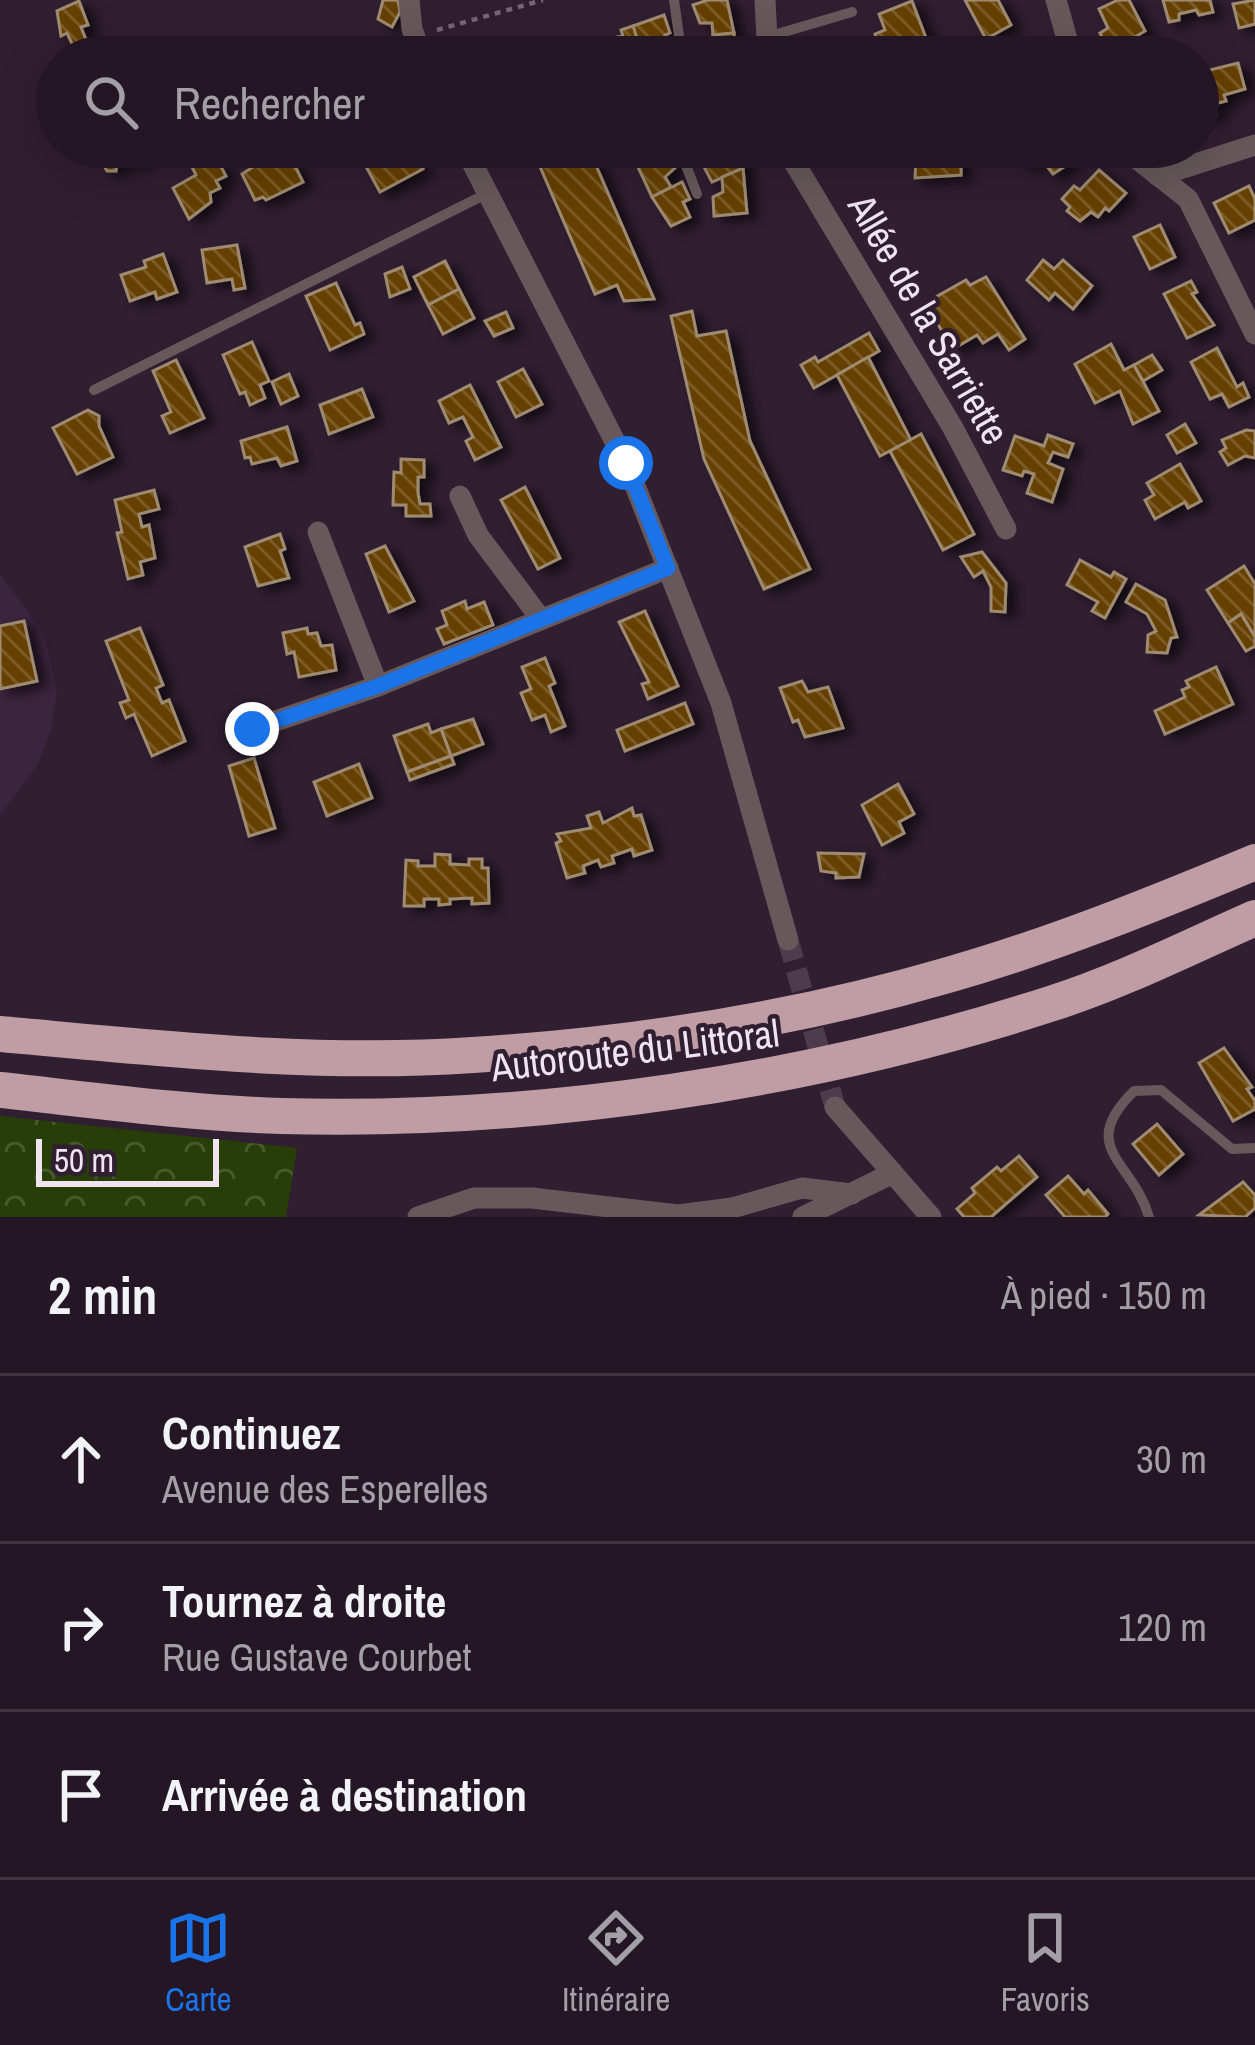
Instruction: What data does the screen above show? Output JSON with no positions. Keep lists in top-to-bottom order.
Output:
{
  "streets": {
    "highway": ["Autoroute du Littoral"],
    "street": ["Allée de la Sarriette"]
  },
  "scale_bar": "50 m",
  "page": {
    "search": "Rechercher",
    "scale": "50 m",
    "heading": ["2 min", "À pied · 150 m"],
    "list": [
      ["Continuez", "Avenue des Esperelles", "30 m"],
      ["Tournez à droite", "Rue Gustave Courbet", "120 m"],
      "Arrivée à destination"
    ],
    "nav": ["Carte", "Itinéraire", "Favoris"]
  }
}
